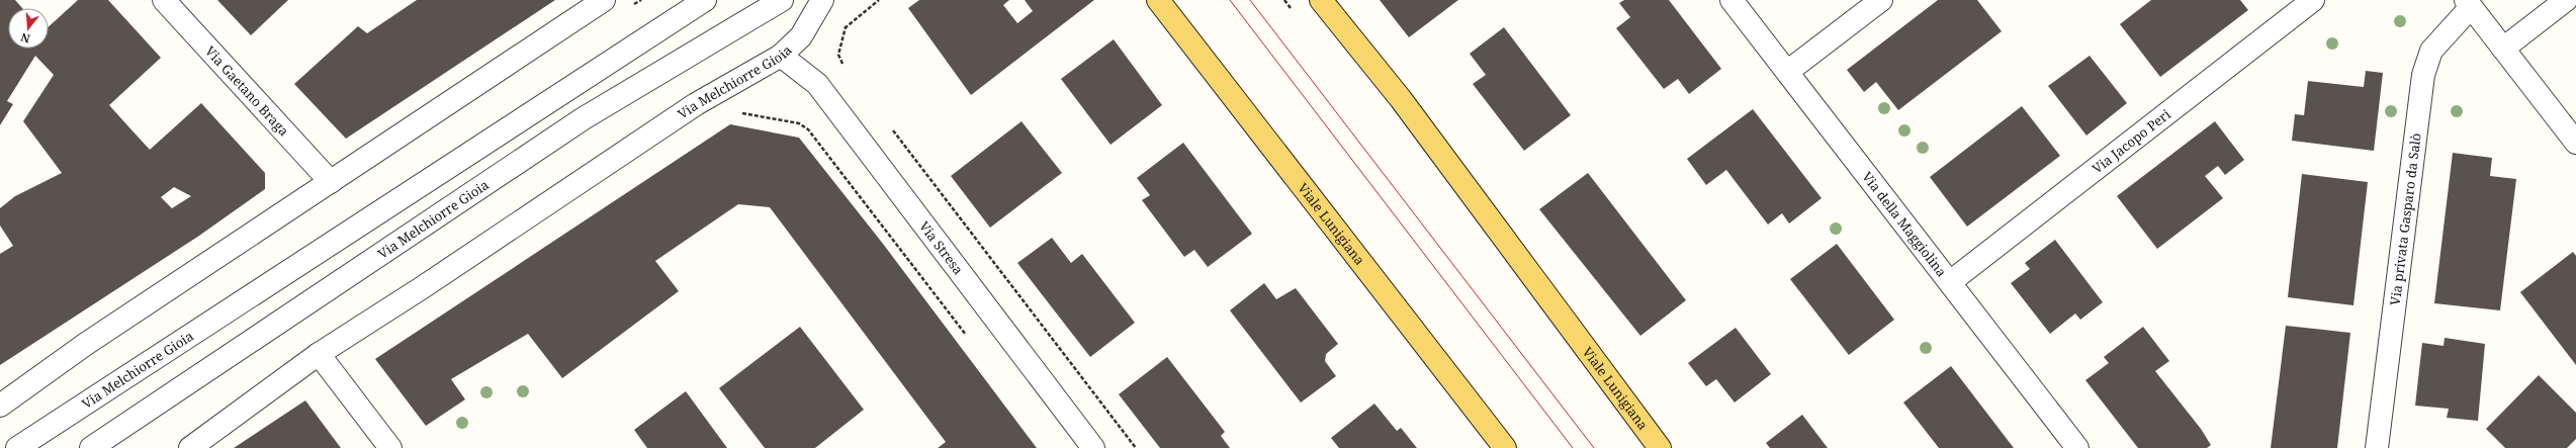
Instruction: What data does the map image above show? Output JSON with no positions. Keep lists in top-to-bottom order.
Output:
{
  "streets": {
    "main road": ["Viale Lunigiana"],
    "street": [
      "Via Melchiorre Gioia",
      "Via Gaetano Braga",
      "Via Jacopo Peri",
      "Via privata Gasparo da Salò",
      "Via della Maggiolina",
      "Via Stresa"
    ]
  },
  "crossings": [
    ["Via Melchiorre Gioia", "Via Stresa"],
    ["Via Jacopo Peri", "Via della Maggiolina"]
  ],
  "north": "bottom"
}
